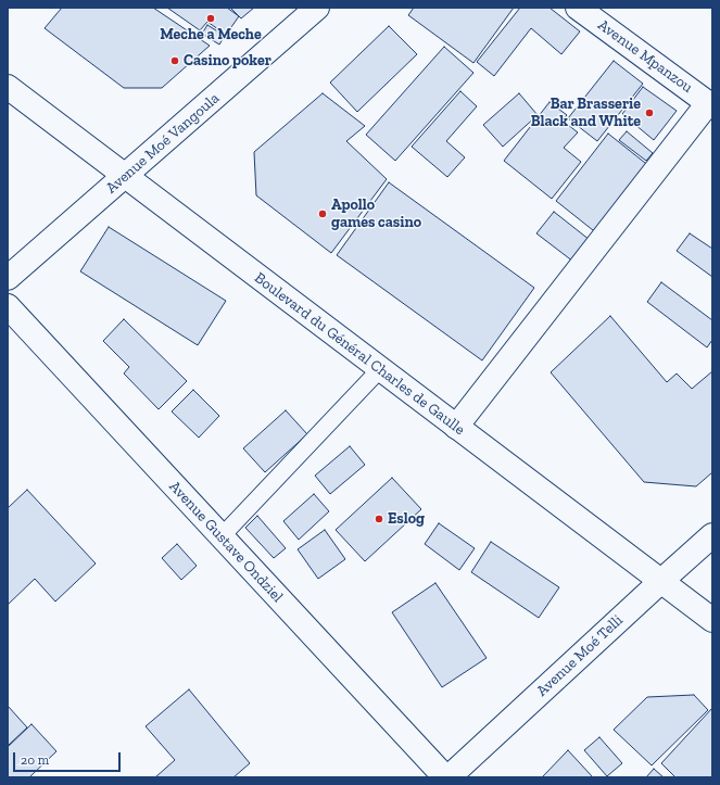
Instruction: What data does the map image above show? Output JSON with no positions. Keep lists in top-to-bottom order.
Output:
{
  "streets": {
    "street": [
      "Avenue Mpanzou",
      "Avenue Moé Vangoula",
      "Boulevard du Général Charles de Gaulle",
      "Avenue Gustave Ondziel",
      "Avenue Moé Telli"
    ]
  },
  "crossings": [
    ["Avenue Moé Vangoula", "Boulevard du Général Charles de Gaulle"],
    ["Boulevard du Général Charles de Gaulle", "Avenue Moé Telli"]
  ],
  "places": [
    "Meche a Meche",
    "Casino poker",
    "Bar Brasserie Black and White",
    "Apollo games casino",
    "Eslog"
  ],
  "scale_bar": "20 m"
}
